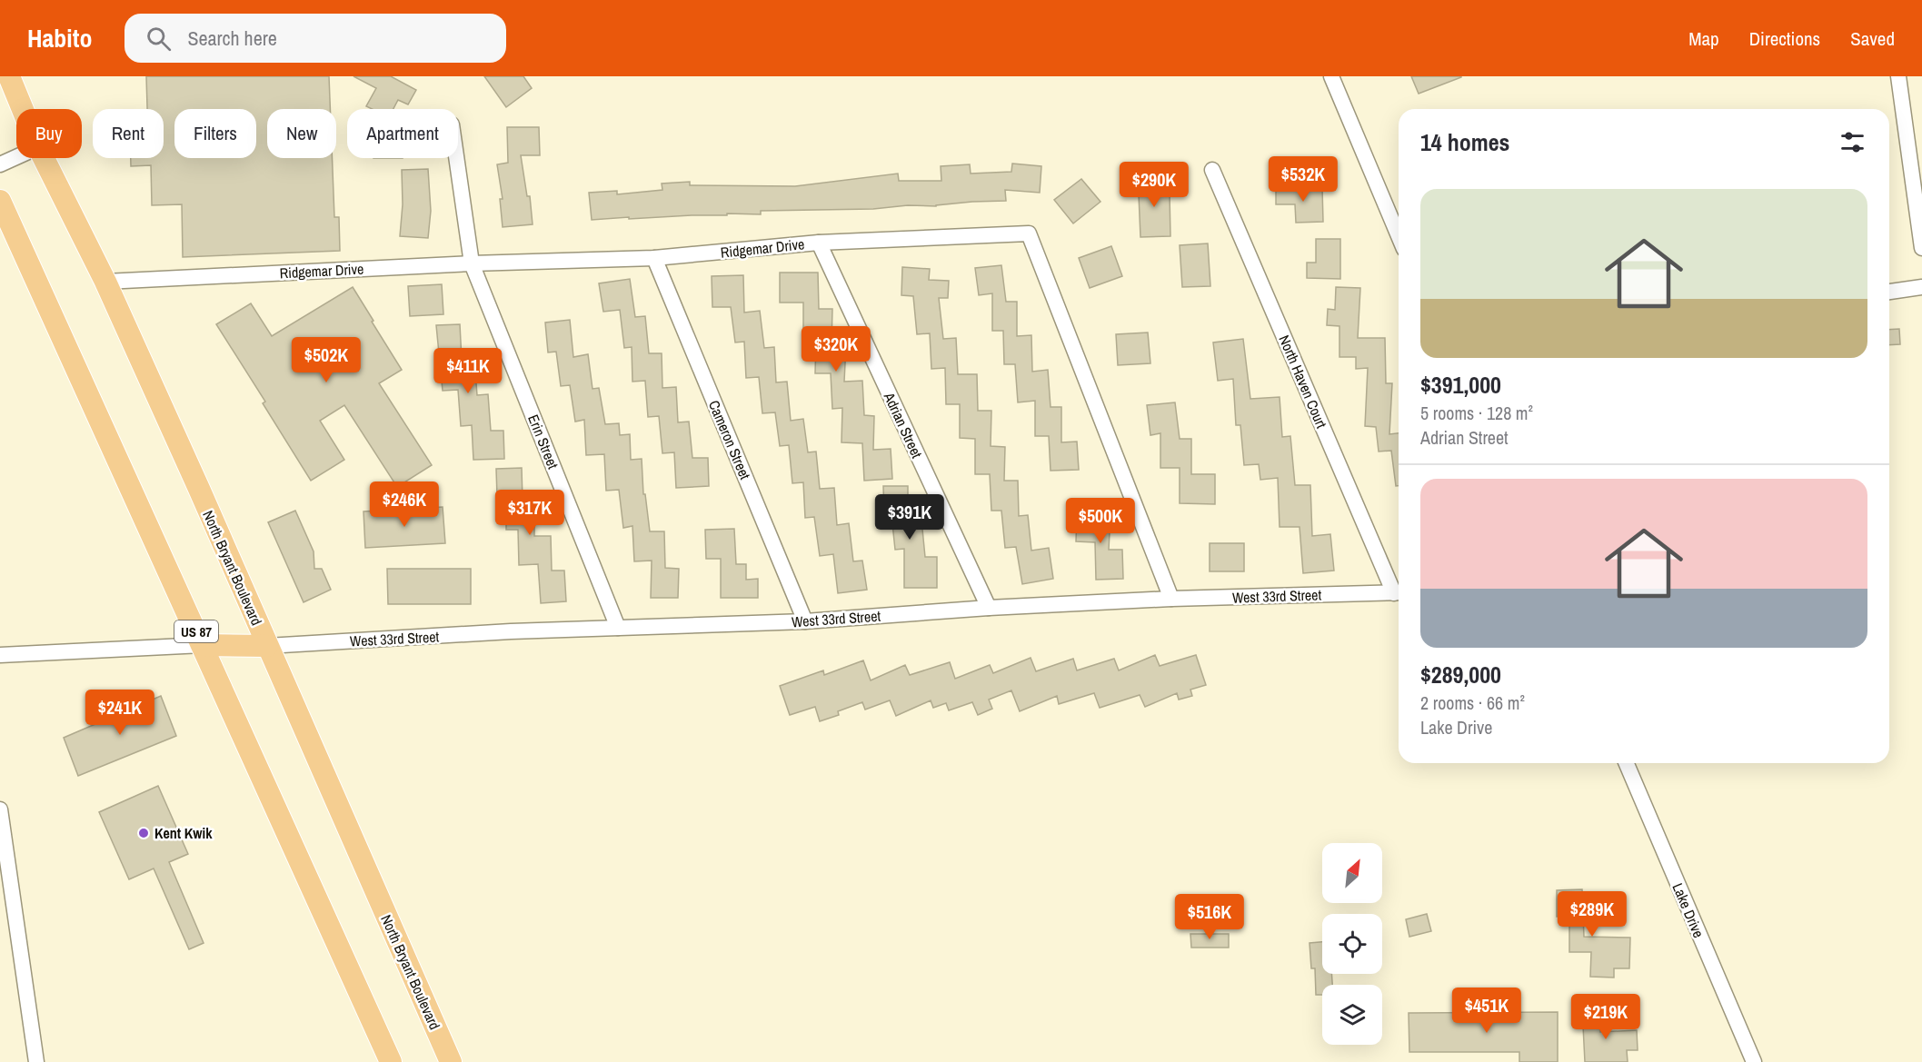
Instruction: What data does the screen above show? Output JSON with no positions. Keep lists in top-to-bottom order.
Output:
{
  "streets": {
    "highway": ["North Bryant Boulevard", "US 87"],
    "street": [
      "Ridgemar Drive",
      "North Haven Court",
      "Adrian Street",
      "Cameron Street",
      "Erin Street",
      "West 33rd Street",
      "Lake Drive"
    ]
  },
  "crossings": [
    ["Ridgemar Drive", "Adrian Street"],
    ["Ridgemar Drive", "Cameron Street"],
    ["Ridgemar Drive", "Erin Street"],
    ["Ridgemar Drive", "North Bryant Boulevard"],
    ["Ridgemar Drive", "West 33rd Street"],
    ["Adrian Street", "West 33rd Street"],
    ["Cameron Street", "West 33rd Street"],
    ["Erin Street", "West 33rd Street"],
    ["North Bryant Boulevard", "West 33rd Street"]
  ],
  "places": ["Kent Kwik"],
  "north": "top right",
  "page": {
    "header": "Habito",
    "search": "Search here",
    "nav": ["Map", "Directions", "Saved"],
    "chip": [
      "Buy",
      "Rent",
      "Filters",
      "New",
      "Apartment"
    ],
    "heading": "14 homes",
    "price": [
      "$532K",
      "$290K",
      "$320K",
      "$502K",
      "$411K",
      "$246K",
      "$317K",
      "$391K",
      "$500K",
      "$241K",
      "$289K",
      "$516K",
      "$451K",
      "$219K"
    ],
    "list": [
      {
        "name": "$391,000",
        "note": "5 rooms · 128 m² · Adrian Street"
      },
      {
        "name": "$289,000",
        "note": "2 rooms · 66 m² · Lake Drive"
      }
    ]
  }
}
